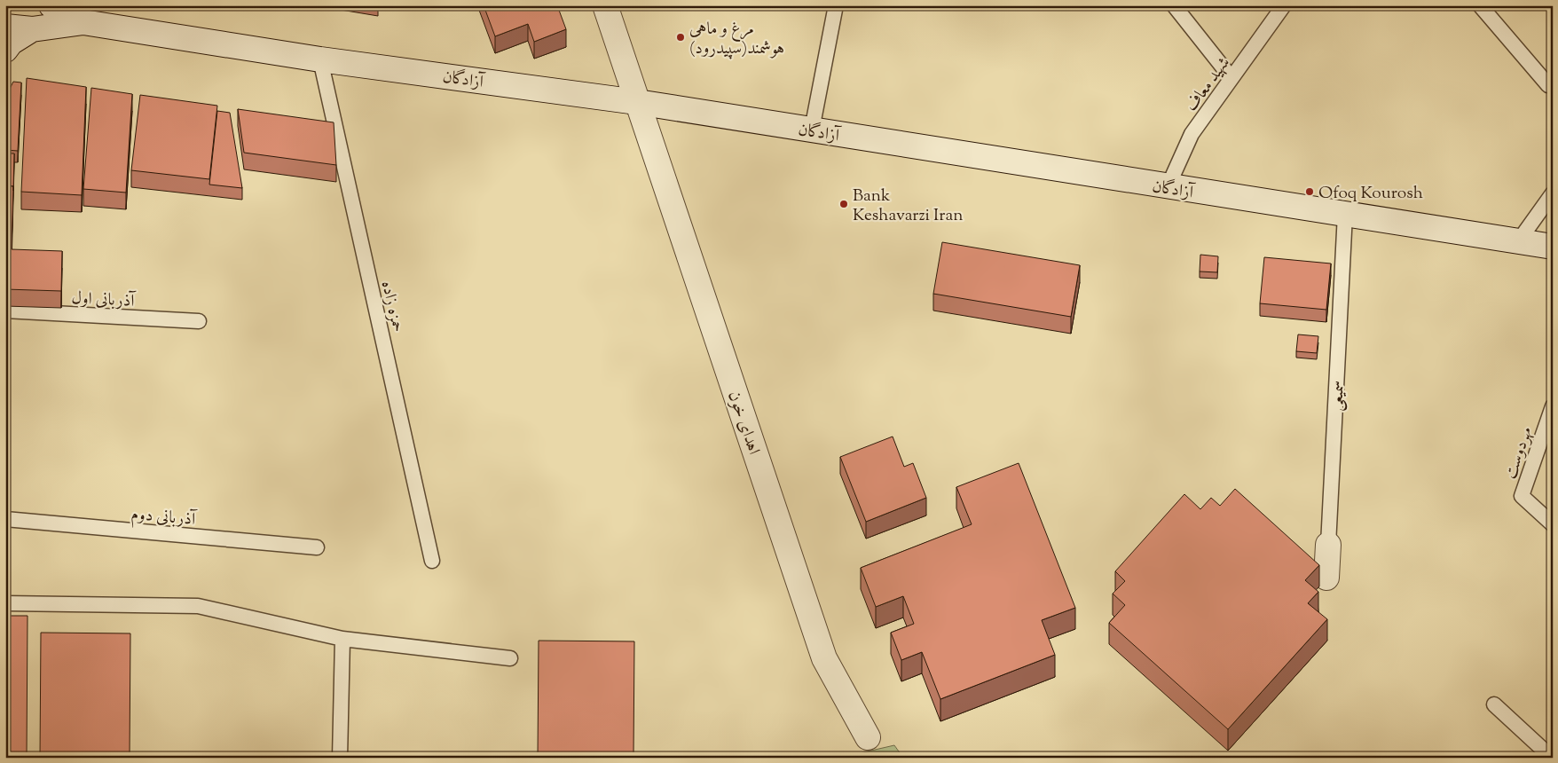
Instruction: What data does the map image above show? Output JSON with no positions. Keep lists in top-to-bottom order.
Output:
{
  "streets": {
    "main road": ["آزادگان", "سمیعی", "اهدای خون"],
    "lane": [
      "شهید معاف",
      "آذربانی اول",
      "حمزه زاده",
      "مهردوست",
      "آذربانی دوم"
    ]
  },
  "crossings": [
    ["آزادگان", "شهید معاف"],
    ["آزادگان", "حمزه زاده"],
    ["آزادگان", "سمیعی"],
    ["آزادگان", "اهدای خون"]
  ],
  "places": ["مرغ و ماهی هوشمند(سپیدرود)", "Ofoq Kourosh", "Bank Keshavarzi Iran"]
}
